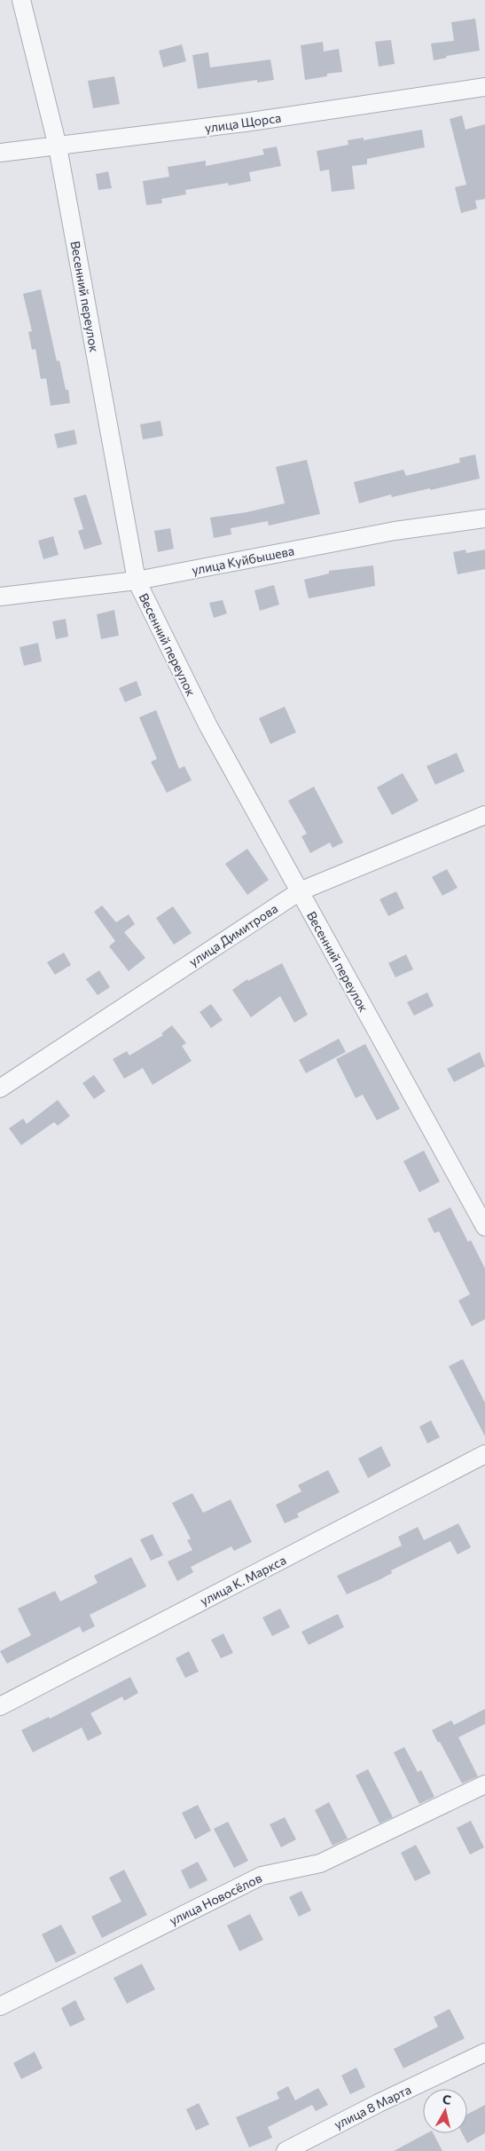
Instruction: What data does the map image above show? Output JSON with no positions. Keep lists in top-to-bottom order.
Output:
{
  "streets": {
    "street": [
      "улица Щорса",
      "Весенний переулок",
      "улица Куйбышева",
      "улица Димитрова",
      "улица К. Маркса",
      "улица Новосёлов",
      "улица 8 Марта"
    ]
  },
  "crossings": [
    ["улица Щорса", "Весенний переулок"],
    ["Весенний переулок", "улица Куйбышева"],
    ["Весенний переулок", "улица Димитрова"]
  ],
  "north": "top"
}
